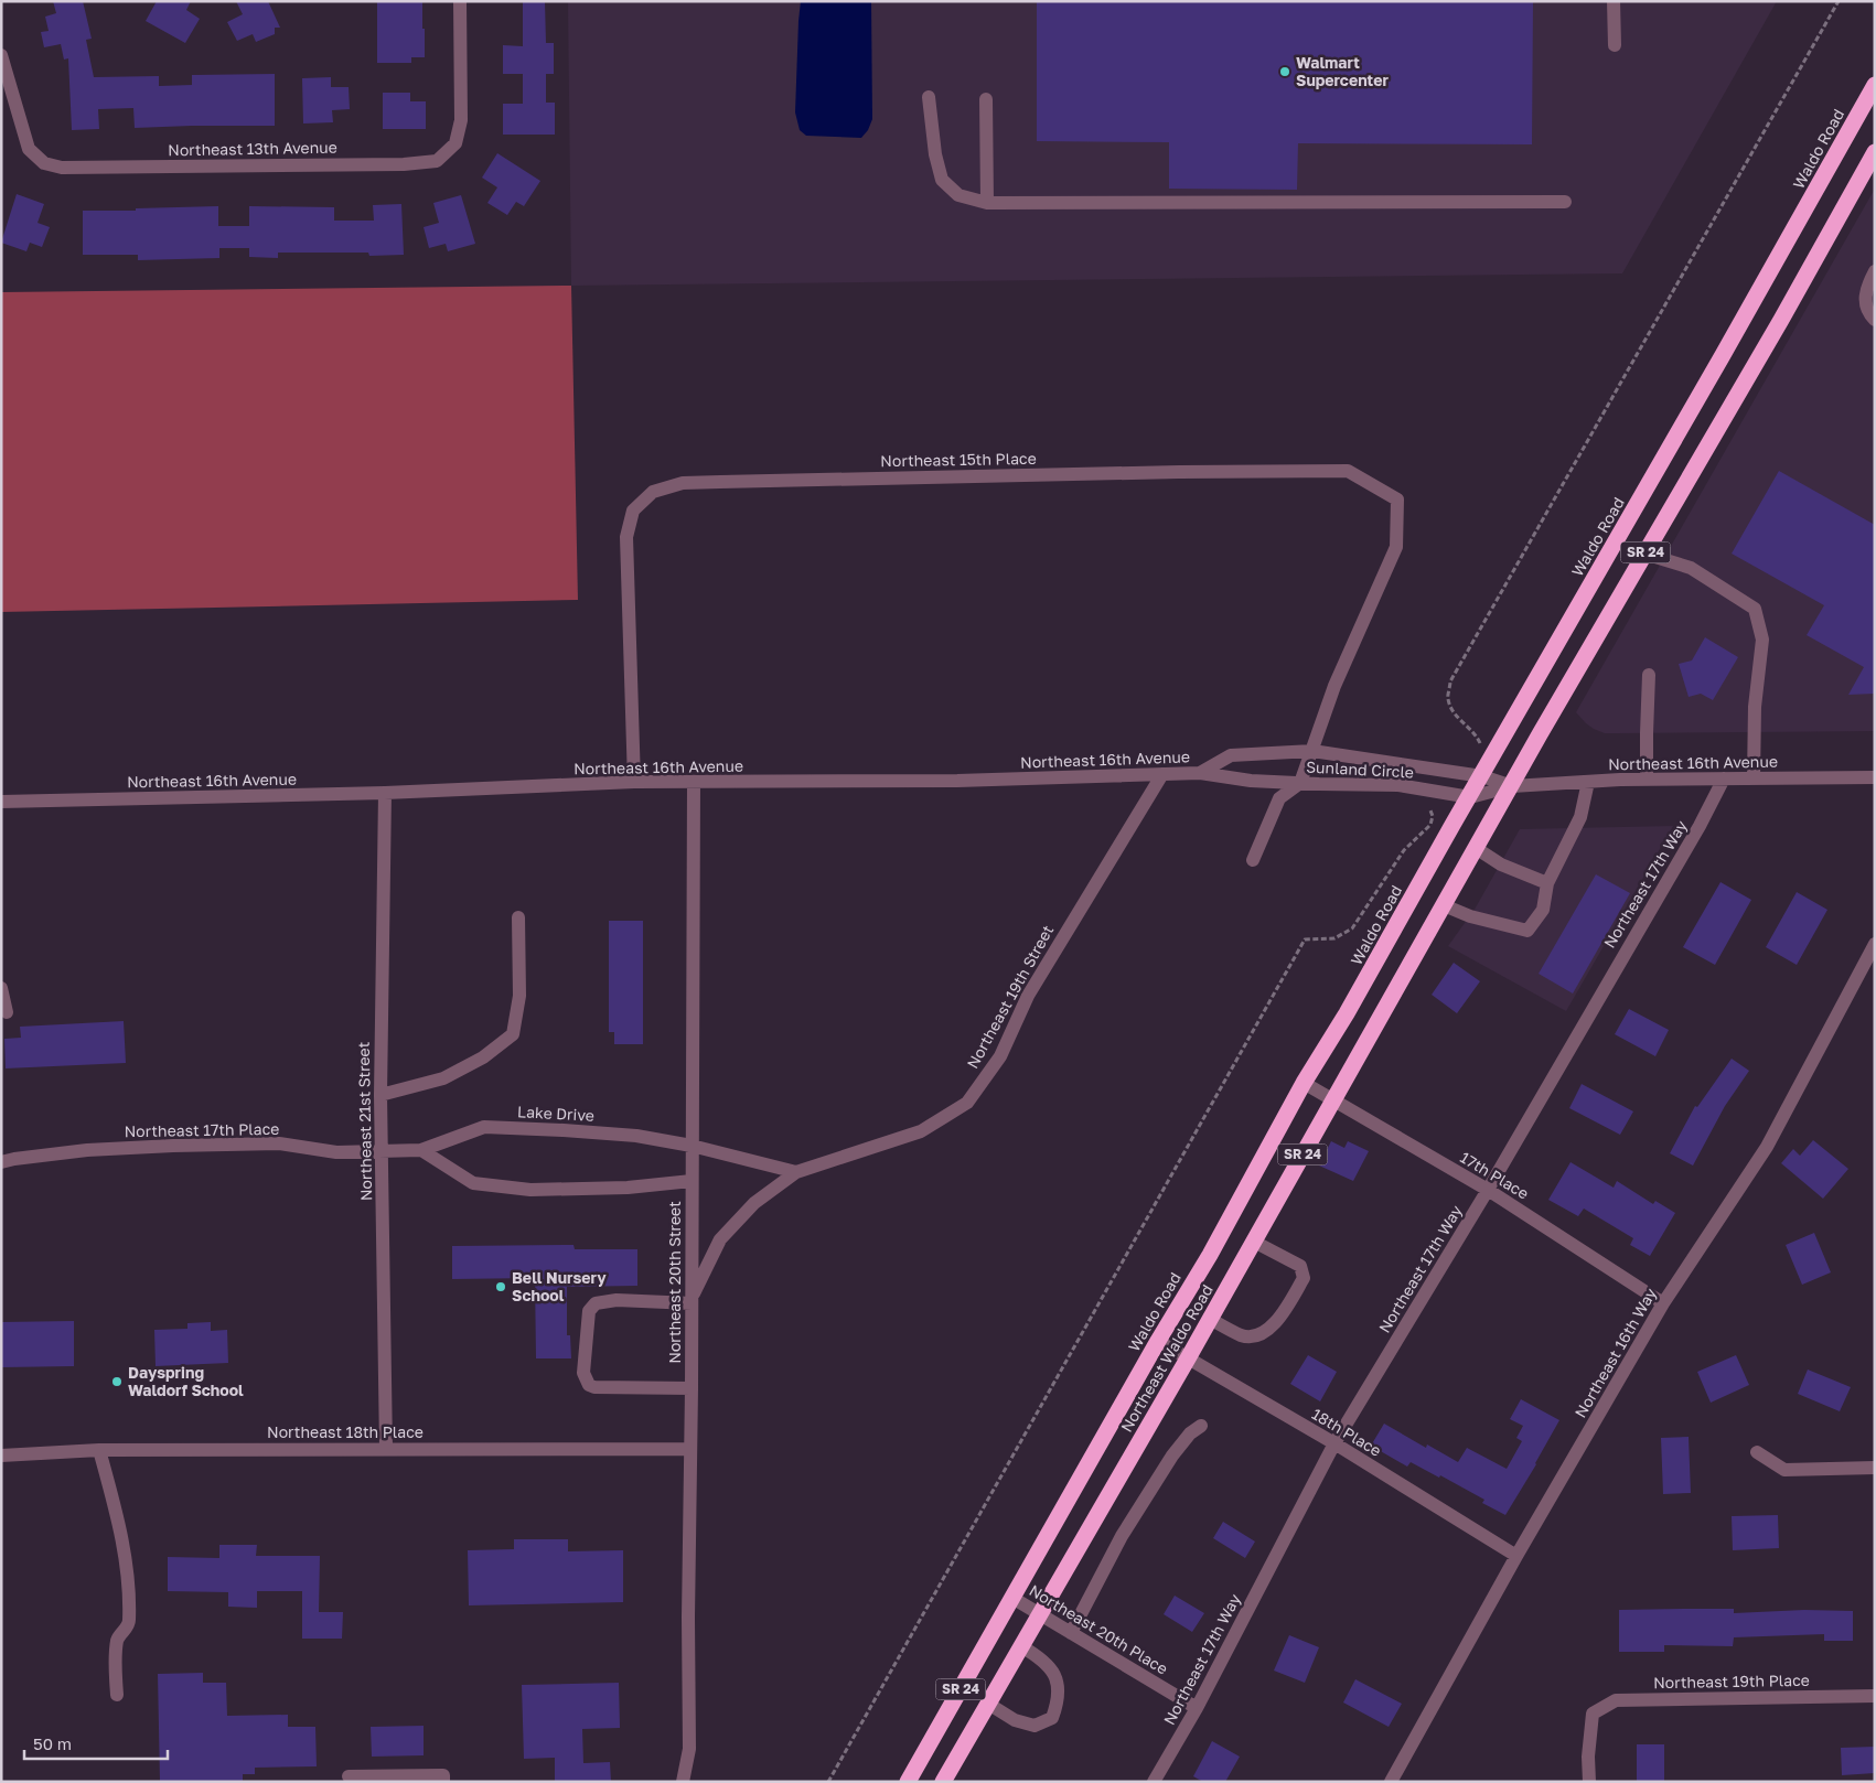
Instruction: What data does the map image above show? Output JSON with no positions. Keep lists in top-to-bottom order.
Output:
{
  "streets": {
    "highway": ["Waldo Road", "SR 24", "Northeast Waldo Road"],
    "street": [
      "Northeast 13th Avenue",
      "Northeast 15th Place",
      "Northeast 16th Avenue",
      "Sunland Circle",
      "Northeast 17th Way",
      "Northeast 19th Street",
      "Lake Drive",
      "Northeast 21st Street",
      "Northeast 17th Place",
      "17th Place",
      "Northeast 20th Street",
      "Northeast 16th Way",
      "Northeast 18th Place",
      "18th Place",
      "Northeast 20th Place",
      "Northeast 19th Place"
    ]
  },
  "crossings": [
    ["Waldo Road", "Sunland Circle"],
    ["Waldo Road", "17th Place"],
    ["Waldo Road", "18th Place"],
    ["Waldo Road", "Northeast 20th Place"],
    ["Northeast 15th Place", "Northeast 16th Avenue"],
    ["Northeast 15th Place", "Sunland Circle"],
    ["SR 24", "Northeast 16th Avenue"],
    ["SR 24", "Sunland Circle"],
    ["SR 24", "Northeast Waldo Road"],
    ["Northeast 16th Avenue", "Sunland Circle"],
    ["Northeast 16th Avenue", "Northeast 17th Way"],
    ["Northeast 16th Avenue", "Northeast 19th Street"],
    ["Northeast 16th Avenue", "Northeast 21st Street"],
    ["Northeast 16th Avenue", "Northeast 20th Street"],
    ["Northeast 17th Way", "17th Place"],
    ["Northeast 17th Way", "18th Place"],
    ["Northeast 17th Way", "Northeast 20th Place"],
    ["Northeast 19th Street", "Lake Drive"],
    ["Northeast 19th Street", "Northeast 20th Street"],
    ["Lake Drive", "Northeast 17th Place"],
    ["Lake Drive", "Northeast 20th Street"],
    ["Northeast 21st Street", "Northeast 17th Place"],
    ["Northeast 21st Street", "Northeast 18th Place"],
    ["17th Place", "Northeast 16th Way"],
    ["17th Place", "Northeast Waldo Road"],
    ["Northeast 20th Street", "Northeast 18th Place"],
    ["Northeast 16th Way", "18th Place"],
    ["Northeast Waldo Road", "18th Place"],
    ["Northeast Waldo Road", "Northeast 20th Place"]
  ],
  "places": ["Walmart Supercenter", "Bell Nursery School", "Dayspring Waldorf School"],
  "scale_bar": "50 m"
}
